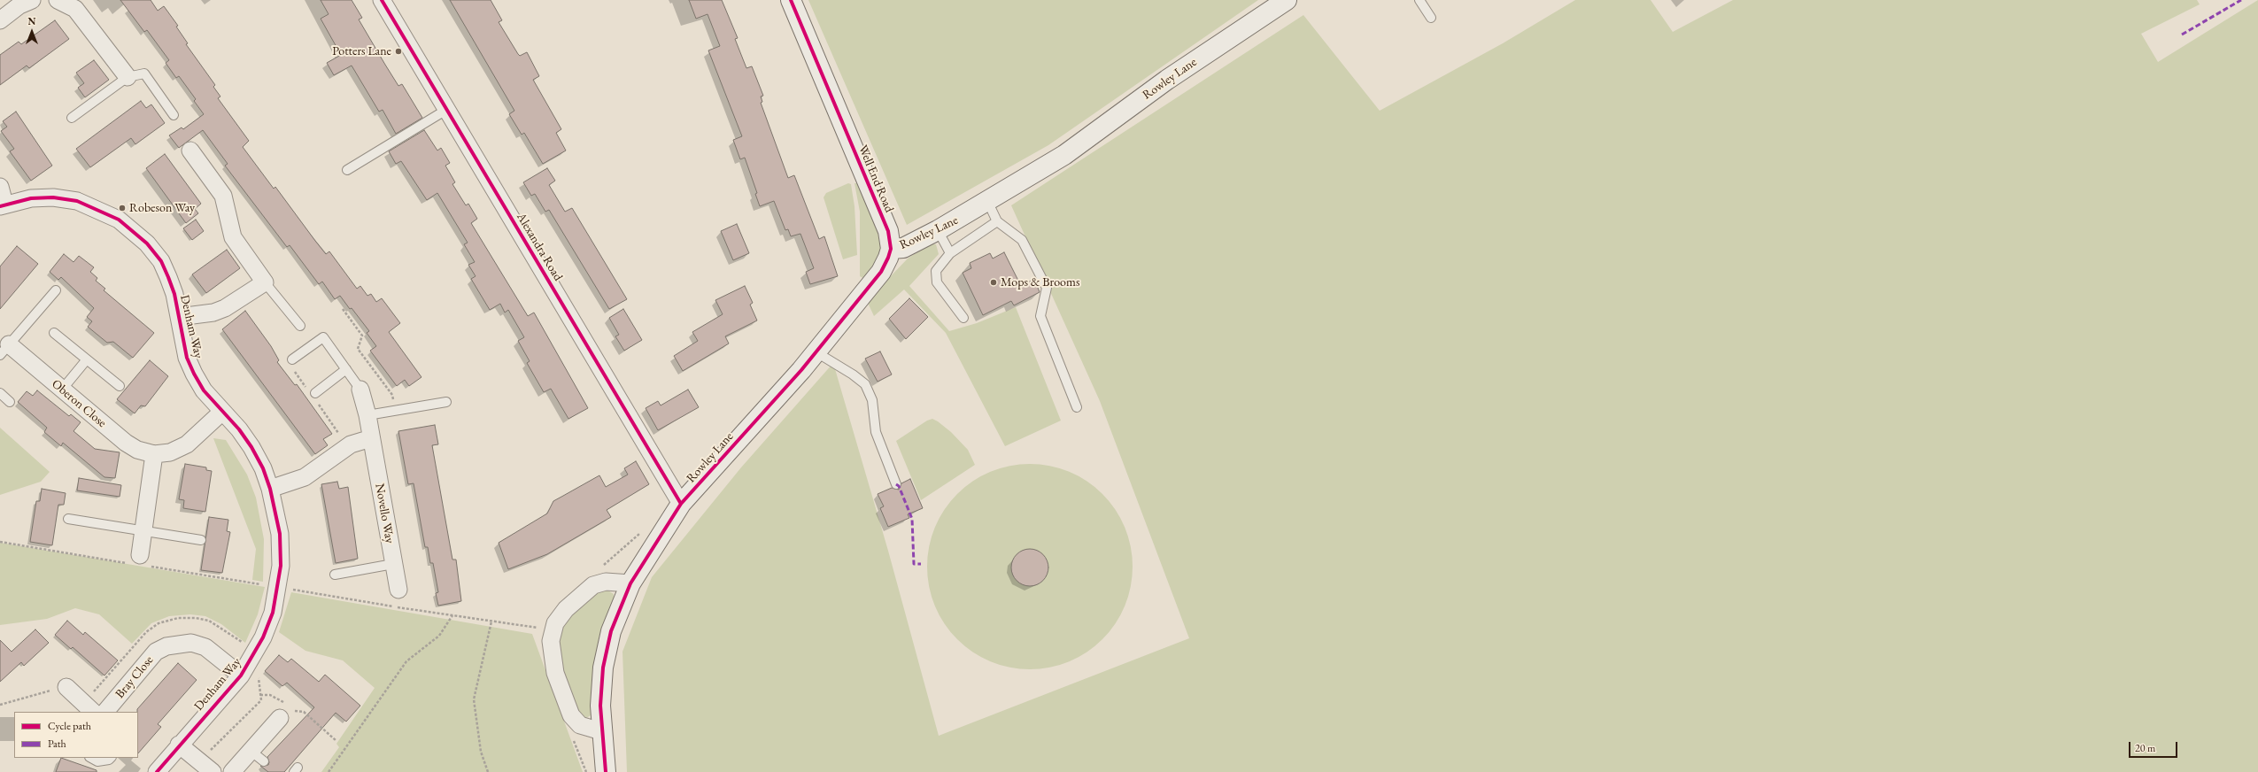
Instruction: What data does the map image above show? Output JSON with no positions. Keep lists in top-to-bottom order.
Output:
{
  "streets": {
    "street": [
      "Rowley Lane",
      "Well End Road",
      "Alexandra Road",
      "Denham Way",
      "Oberon Close",
      "Novello Way",
      "Bray Close"
    ]
  },
  "crossings": [
    ["Rowley Lane", "Well End Road"],
    ["Rowley Lane", "Alexandra Road"],
    ["Denham Way", "Oberon Close"],
    ["Denham Way", "Bray Close"]
  ],
  "places": ["Potters Lane", "Robeson Way", "Mops & Brooms"],
  "legend": ["Cycle path", "Path"],
  "scale_bar": "20 m",
  "north": "top"
}
